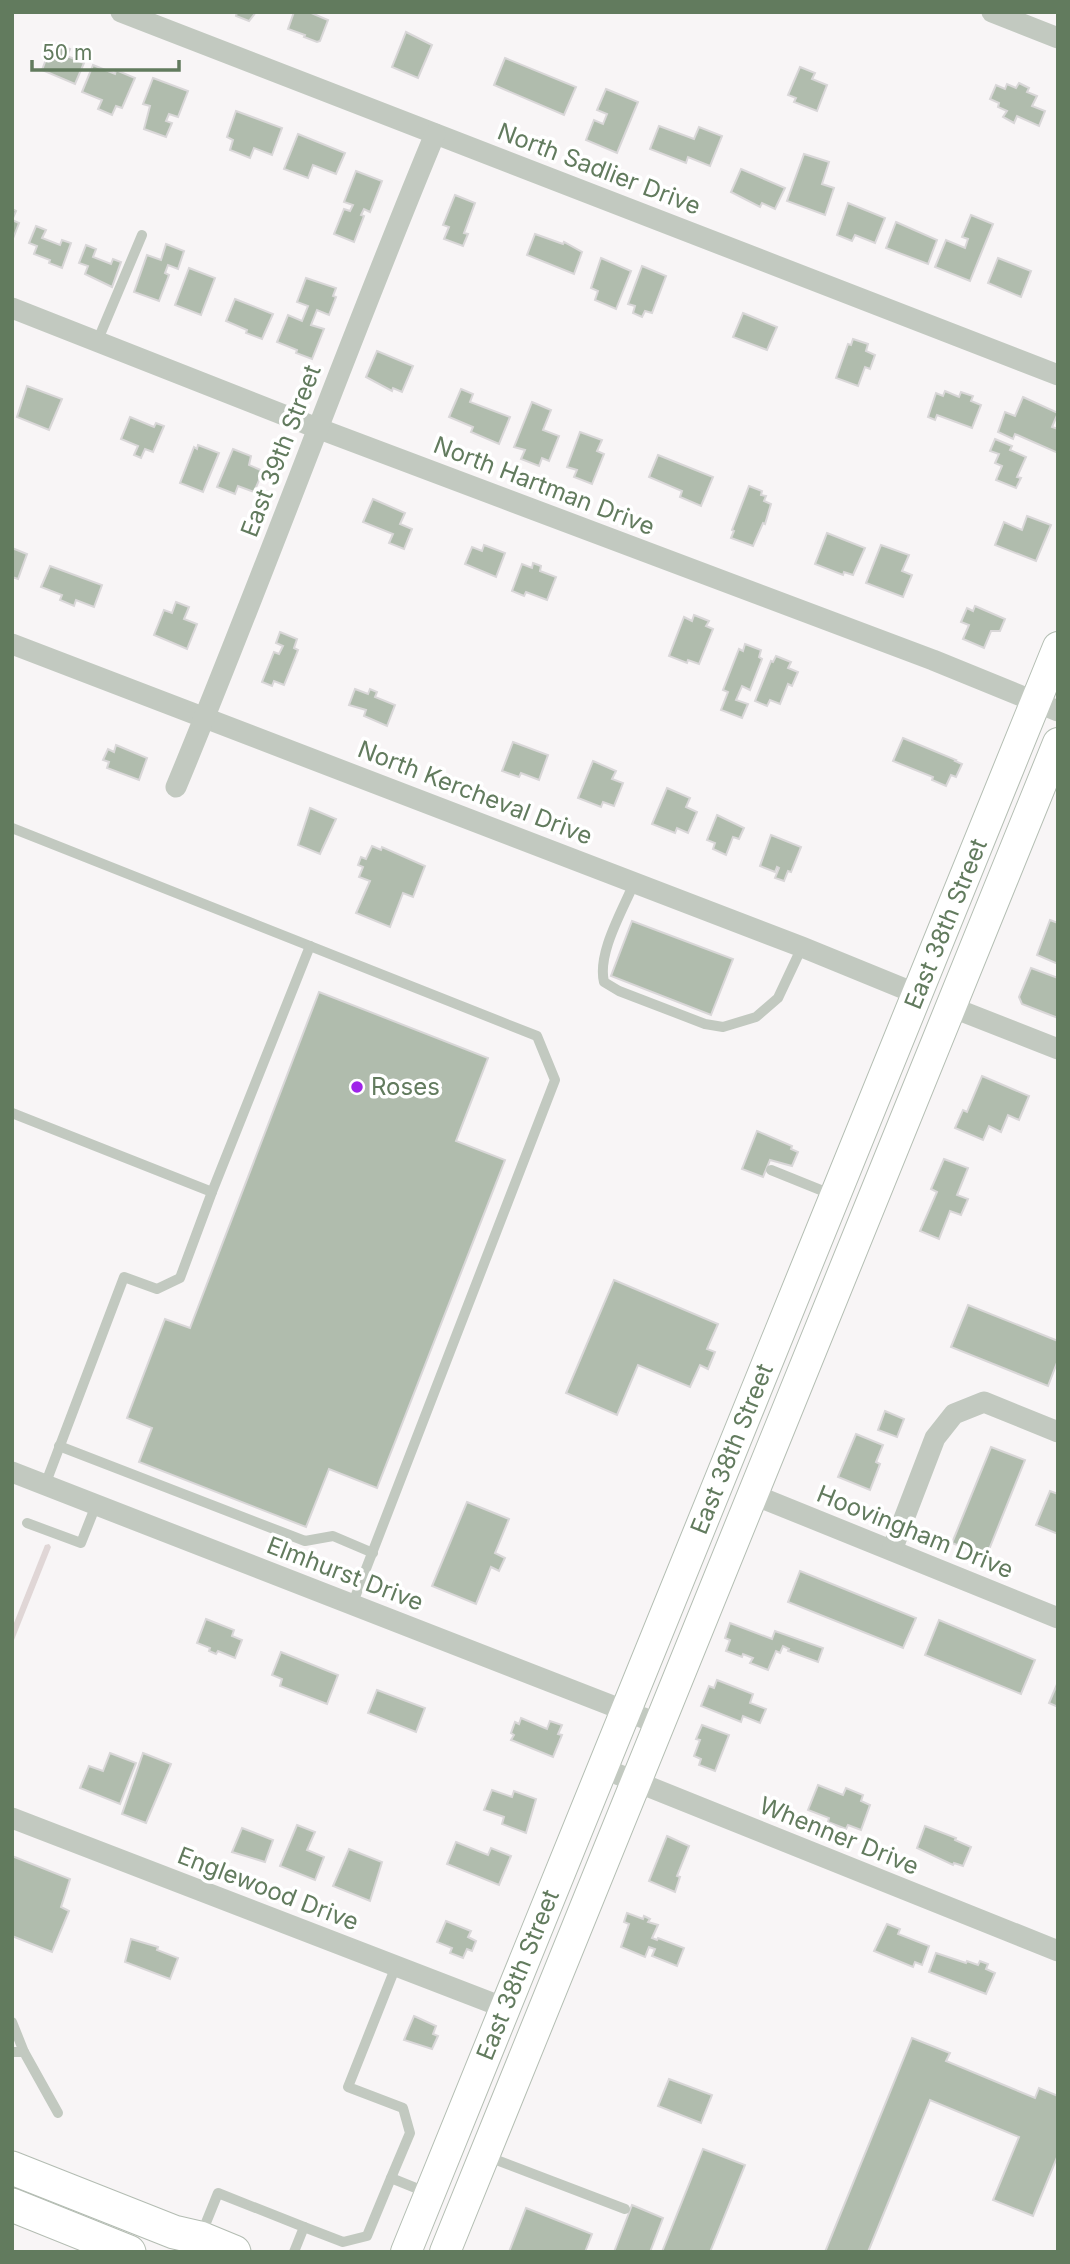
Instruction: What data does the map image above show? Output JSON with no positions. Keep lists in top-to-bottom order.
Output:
{
  "streets": {
    "main road": ["East 38th Street"],
    "street": [
      "North Sadlier Drive",
      "East 39th Street",
      "North Hartman Drive",
      "North Kercheval Drive",
      "Hoovingham Drive",
      "Elmhurst Drive",
      "Whenner Drive",
      "Englewood Drive"
    ]
  },
  "crossings": [
    ["North Sadlier Drive", "East 39th Street"],
    ["East 39th Street", "North Hartman Drive"],
    ["East 39th Street", "North Kercheval Drive"],
    ["North Hartman Drive", "East 38th Street"],
    ["North Kercheval Drive", "East 38th Street"],
    ["East 38th Street", "Hoovingham Drive"],
    ["East 38th Street", "Elmhurst Drive"],
    ["East 38th Street", "Whenner Drive"],
    ["East 38th Street", "Englewood Drive"]
  ],
  "places": ["Roses"],
  "scale_bar": "50 m"
}
